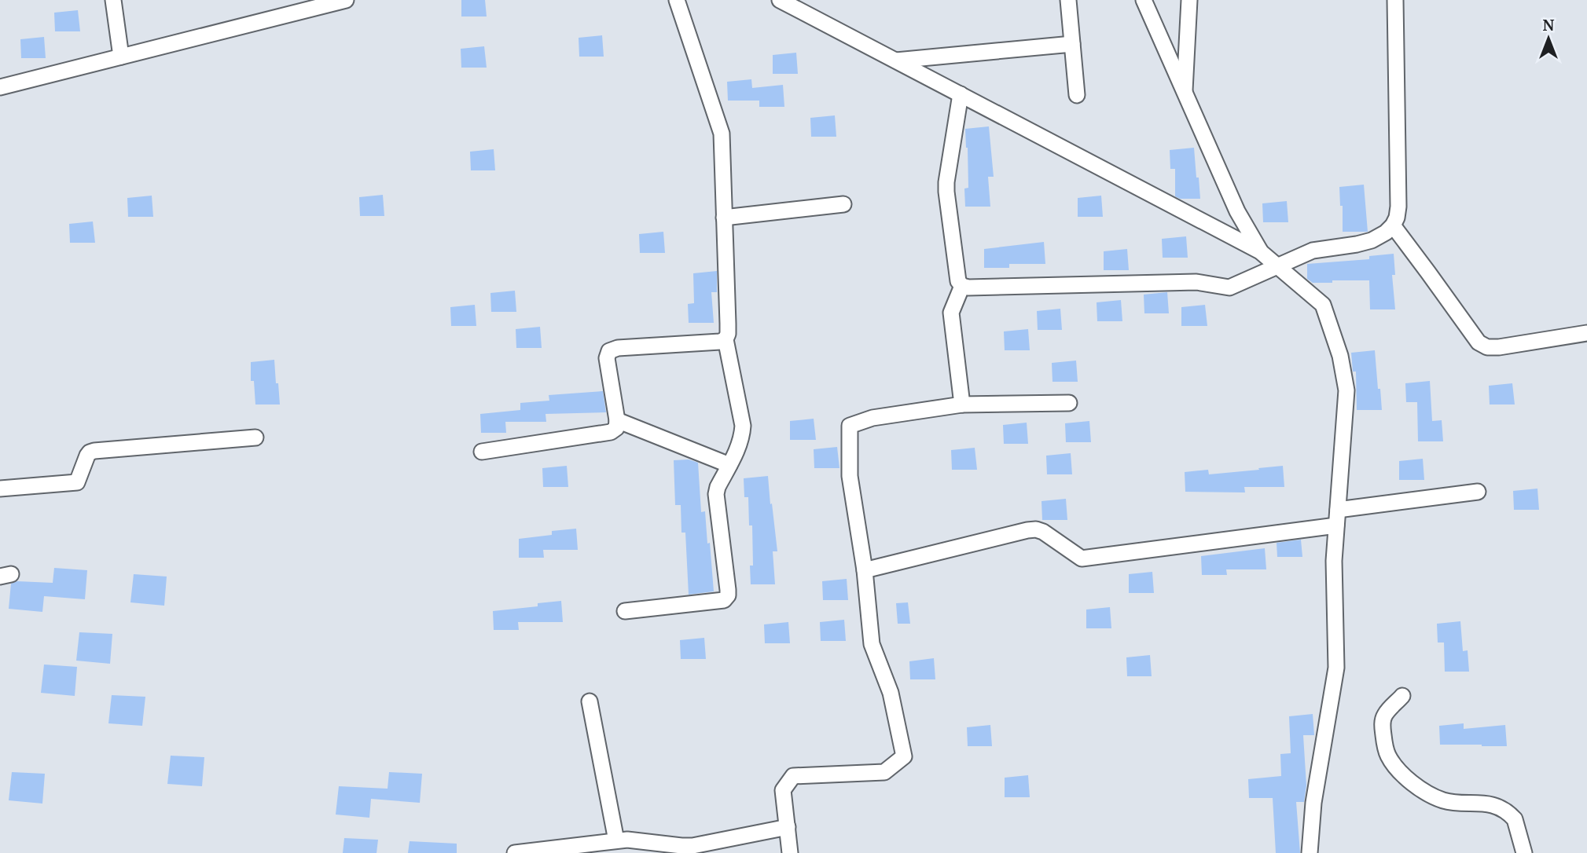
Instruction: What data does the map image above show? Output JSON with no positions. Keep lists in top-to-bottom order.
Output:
{
  "north": "top"
}
